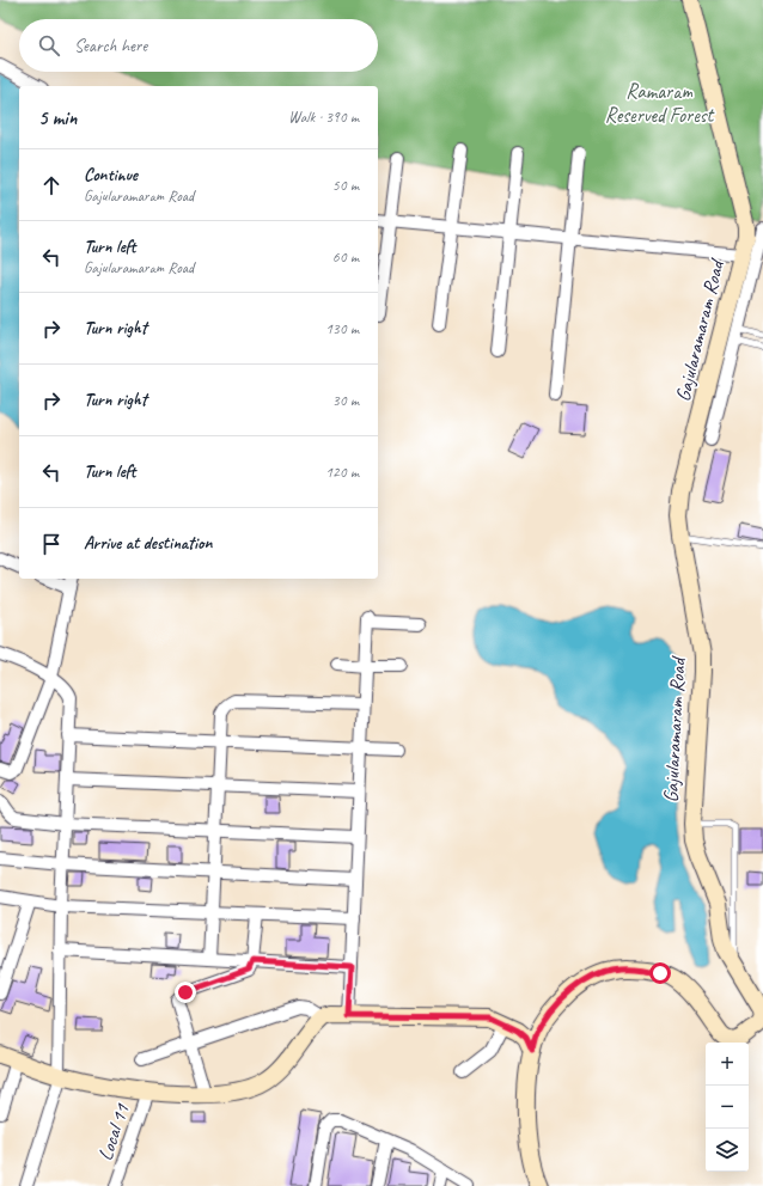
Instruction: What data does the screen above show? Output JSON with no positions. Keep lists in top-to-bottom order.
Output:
{
  "streets": {
    "main road": ["Gajularamaram Road"],
    "street": ["Local 11"]
  },
  "parks": ["Ramaram Reserved Forest"],
  "page": {
    "search": "Search here",
    "heading": ["5 min", "Walk · 390 m"],
    "list": [
      ["Continue", "Gajularamaram Road", "50 m"],
      ["Turn left", "Gajularamaram Road", "60 m"],
      ["Turn right", "130 m"],
      ["Turn right", "30 m"],
      ["Turn left", "120 m"],
      "Arrive at destination"
    ],
    "map_buttons": ["+", "−"]
  }
}
